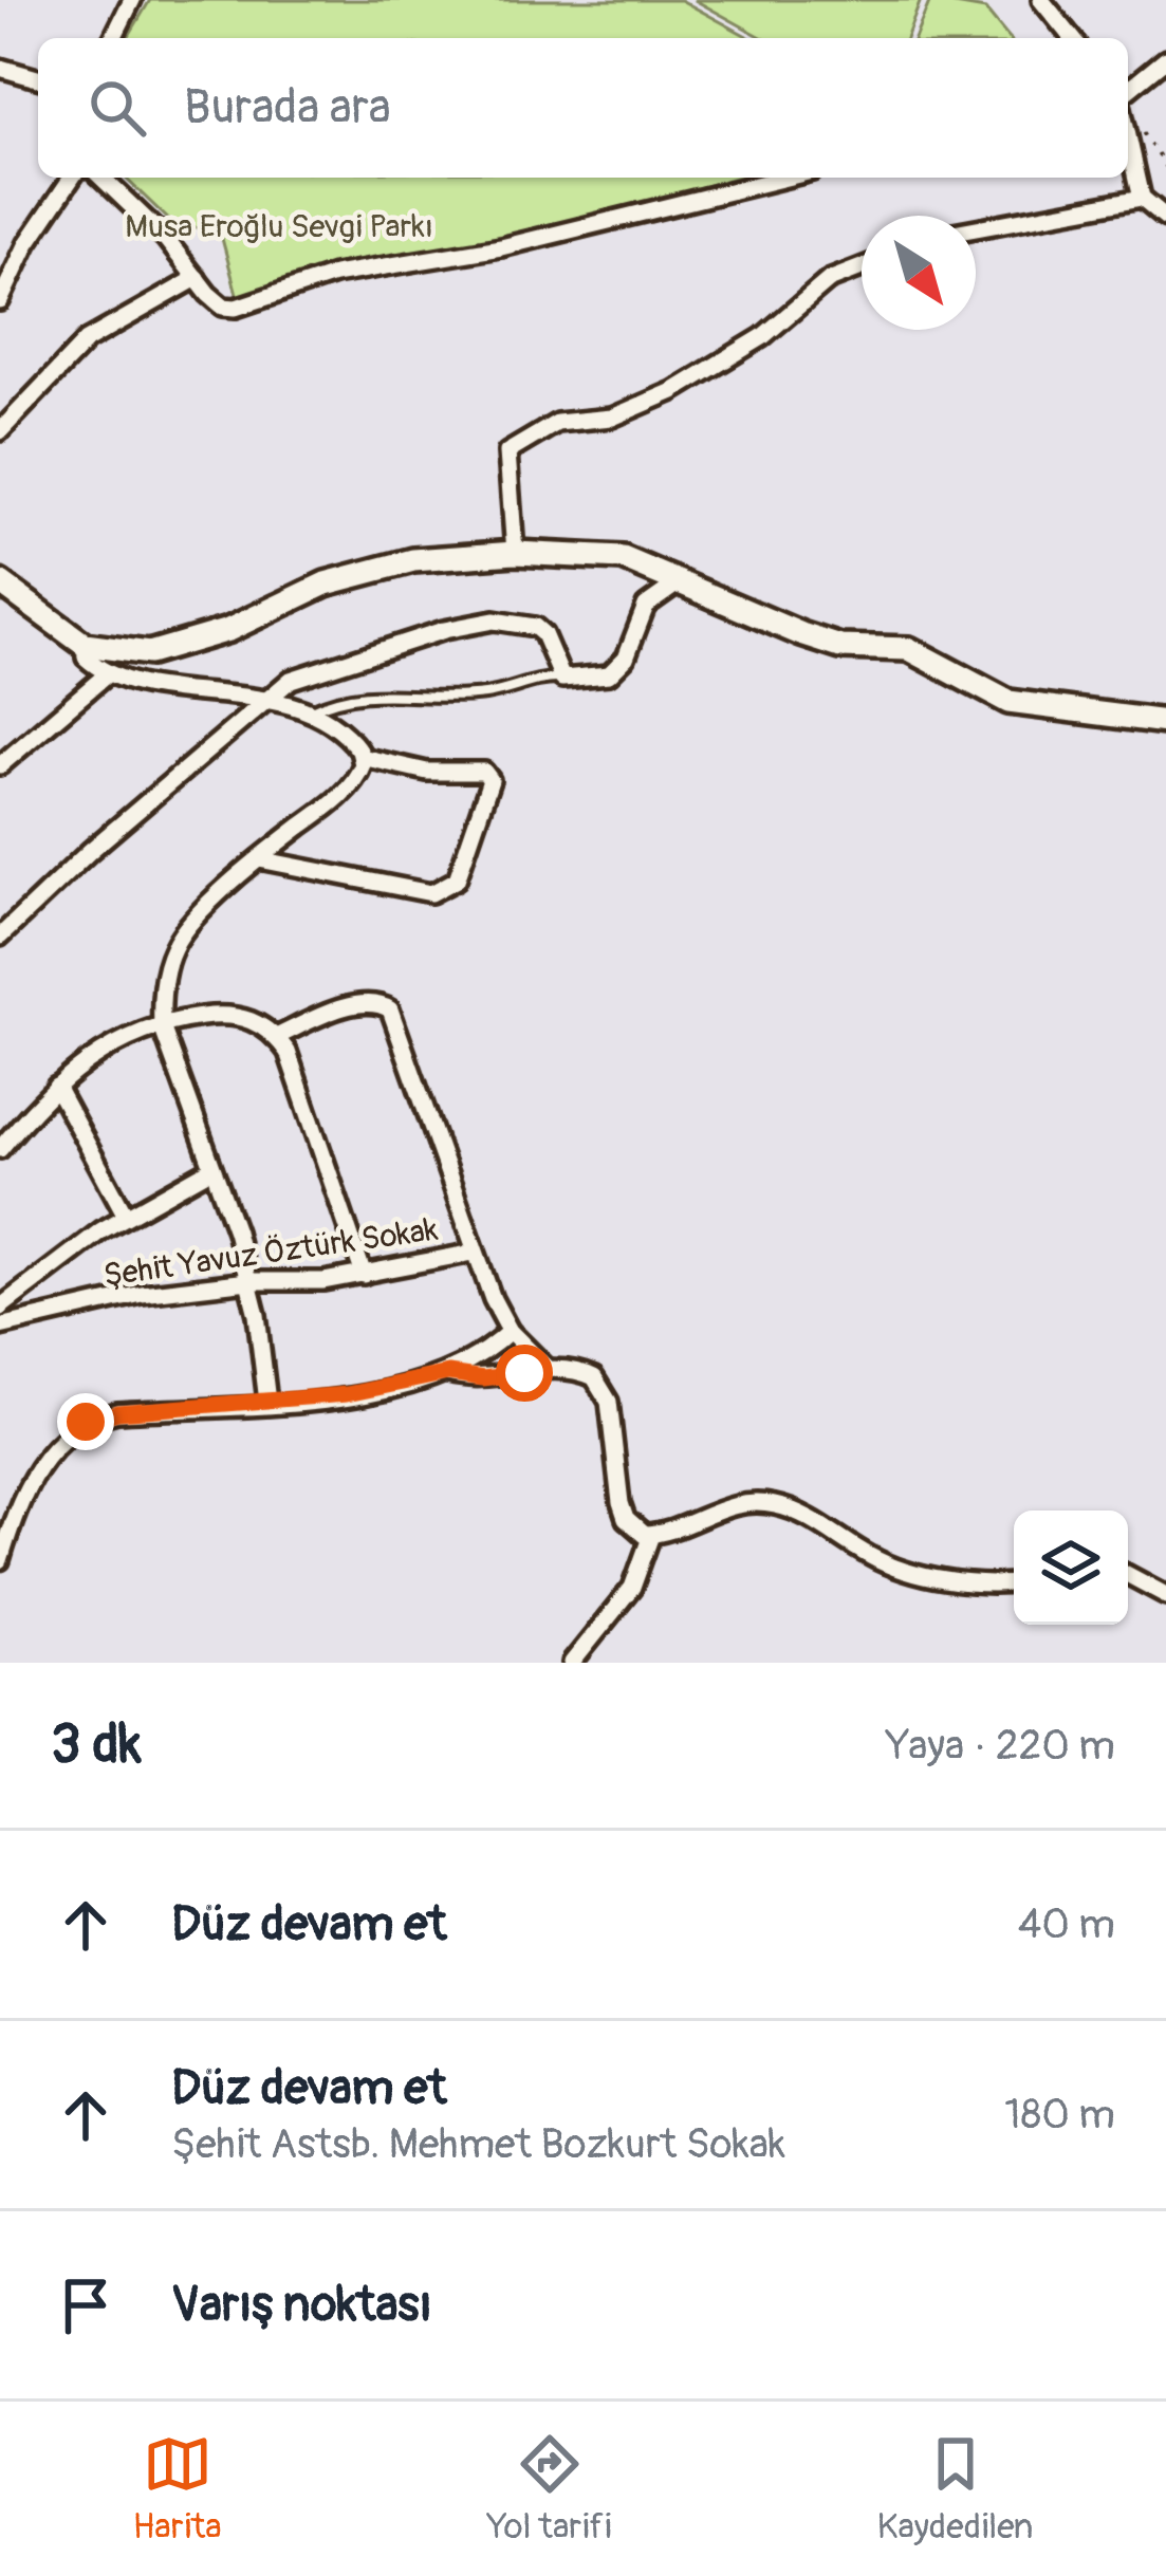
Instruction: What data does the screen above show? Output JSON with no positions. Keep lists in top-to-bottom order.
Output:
{
  "streets": {
    "street": ["Şehit Yavuz Öztürk Sokak"]
  },
  "parks": ["Musa Eroğlu Sevgi Parkı"],
  "north": "bottom right",
  "page": {
    "search": "Burada ara",
    "heading": ["3 dk", "Yaya · 220 m"],
    "list": [
      ["Düz devam et", "40 m"],
      ["Düz devam et", "Şehit Astsb. Mehmet Bozkurt Sokak", "180 m"],
      "Varış noktası"
    ],
    "nav": ["Harita", "Yol tarifi", "Kaydedilen"]
  }
}
